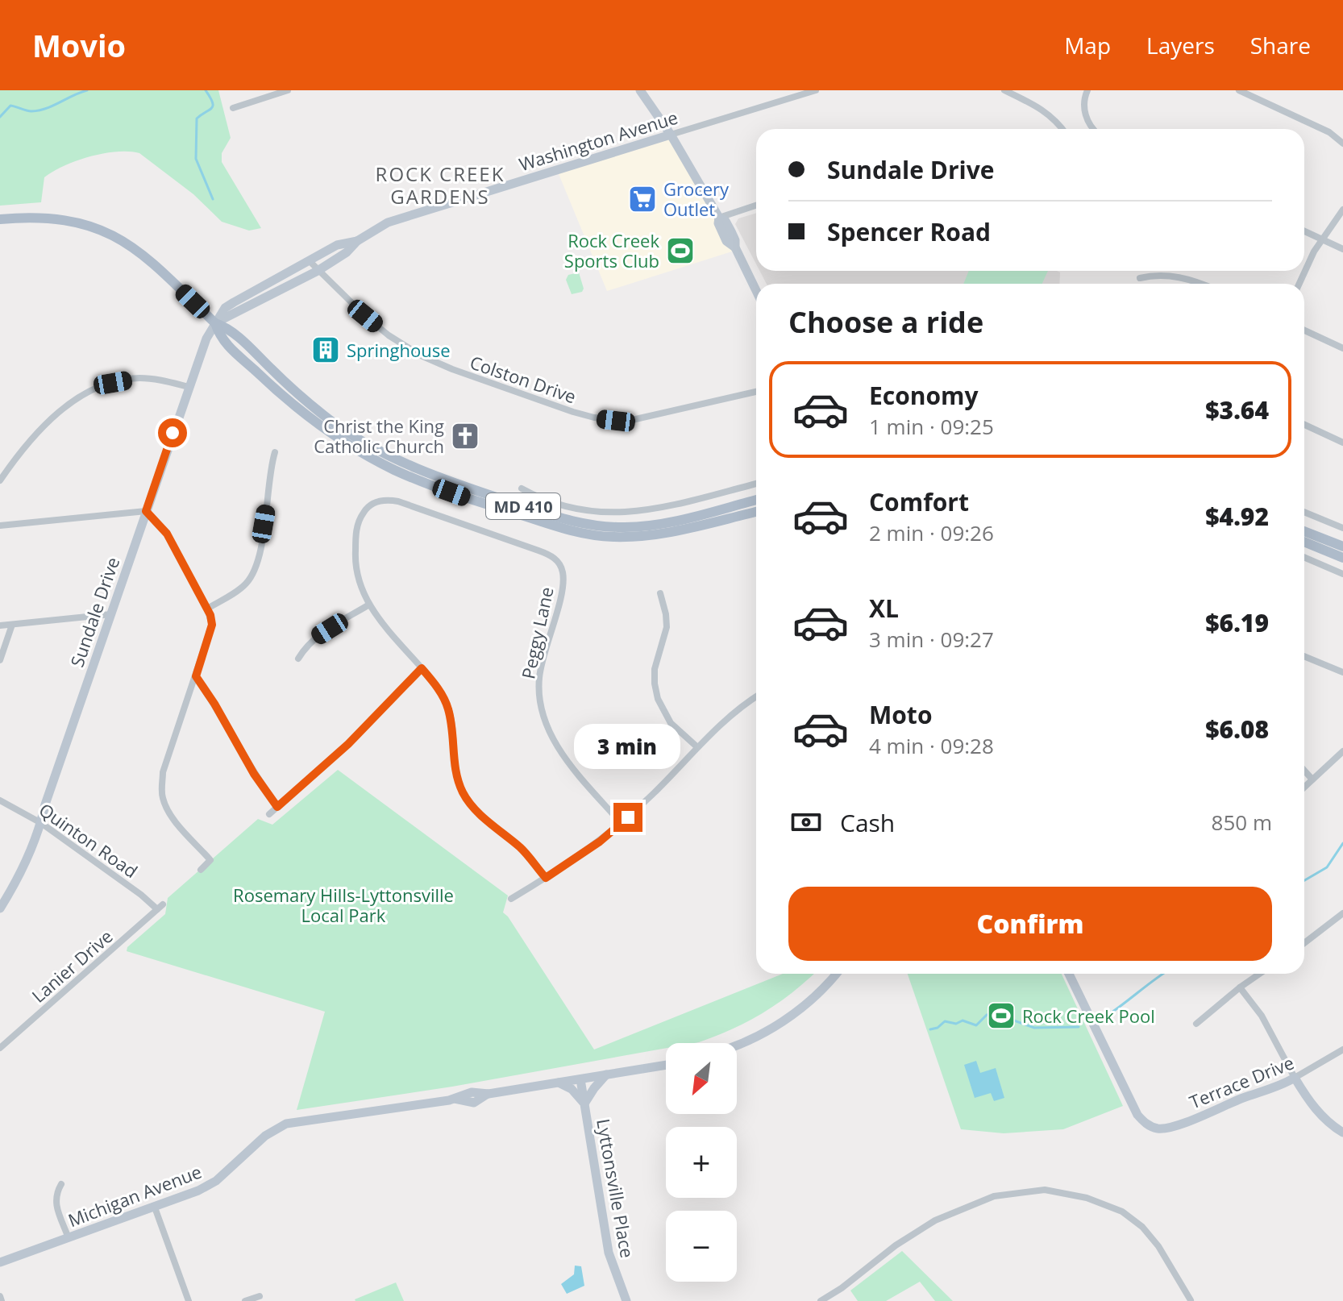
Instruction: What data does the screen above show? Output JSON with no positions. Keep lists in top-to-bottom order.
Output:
{
  "streets": {
    "main road": ["MD 410"],
    "street": [
      "Washington Avenue",
      "Colston Drive",
      "Sundale Drive",
      "Peggy Lane",
      "Quinton Road",
      "Lanier Drive",
      "Terrace Drive",
      "Lyttonsville Place",
      "Michigan Avenue"
    ]
  },
  "crossings": [
    ["Washington Avenue", "Colston Drive"],
    ["Washington Avenue", "MD 410"],
    ["Washington Avenue", "Sundale Drive"],
    ["MD 410", "Sundale Drive"],
    ["Sundale Drive", "Quinton Road"],
    ["Quinton Road", "Lanier Drive"],
    ["Lyttonsville Place", "Michigan Avenue"]
  ],
  "districts": ["ROCK CREEK GARDENS"],
  "parks": ["Rosemary Hills-Lyttonsville Local Park"],
  "places": {
    "supermarket": ["Grocery Outlet"],
    "sports": ["Rock Creek Sports Club", "Rock Creek Pool"],
    "building": ["Springhouse"],
    "church": ["Christ the King Catholic Church"]
  },
  "north": "bottom left",
  "page": {
    "header": "Movio",
    "nav": ["Map", "Layers", "Share"],
    "banner": ["Sundale Drive", "Spencer Road"],
    "heading": "Choose a ride",
    "list": [
      {
        "name": "Economy",
        "note": "1 min · 09:25",
        "value": "$3.64"
      },
      {
        "name": "Comfort",
        "note": "2 min · 09:26",
        "value": "$4.92"
      },
      {
        "name": "XL",
        "note": "3 min · 09:27",
        "value": "$6.19"
      },
      {
        "name": "Moto",
        "note": "4 min · 09:28",
        "value": "$6.08"
      }
    ],
    "bubble": "3 min",
    "pay": ["Cash", "850 m"],
    "buttons": "Confirm",
    "map_buttons": ["+", "−"]
  }
}
